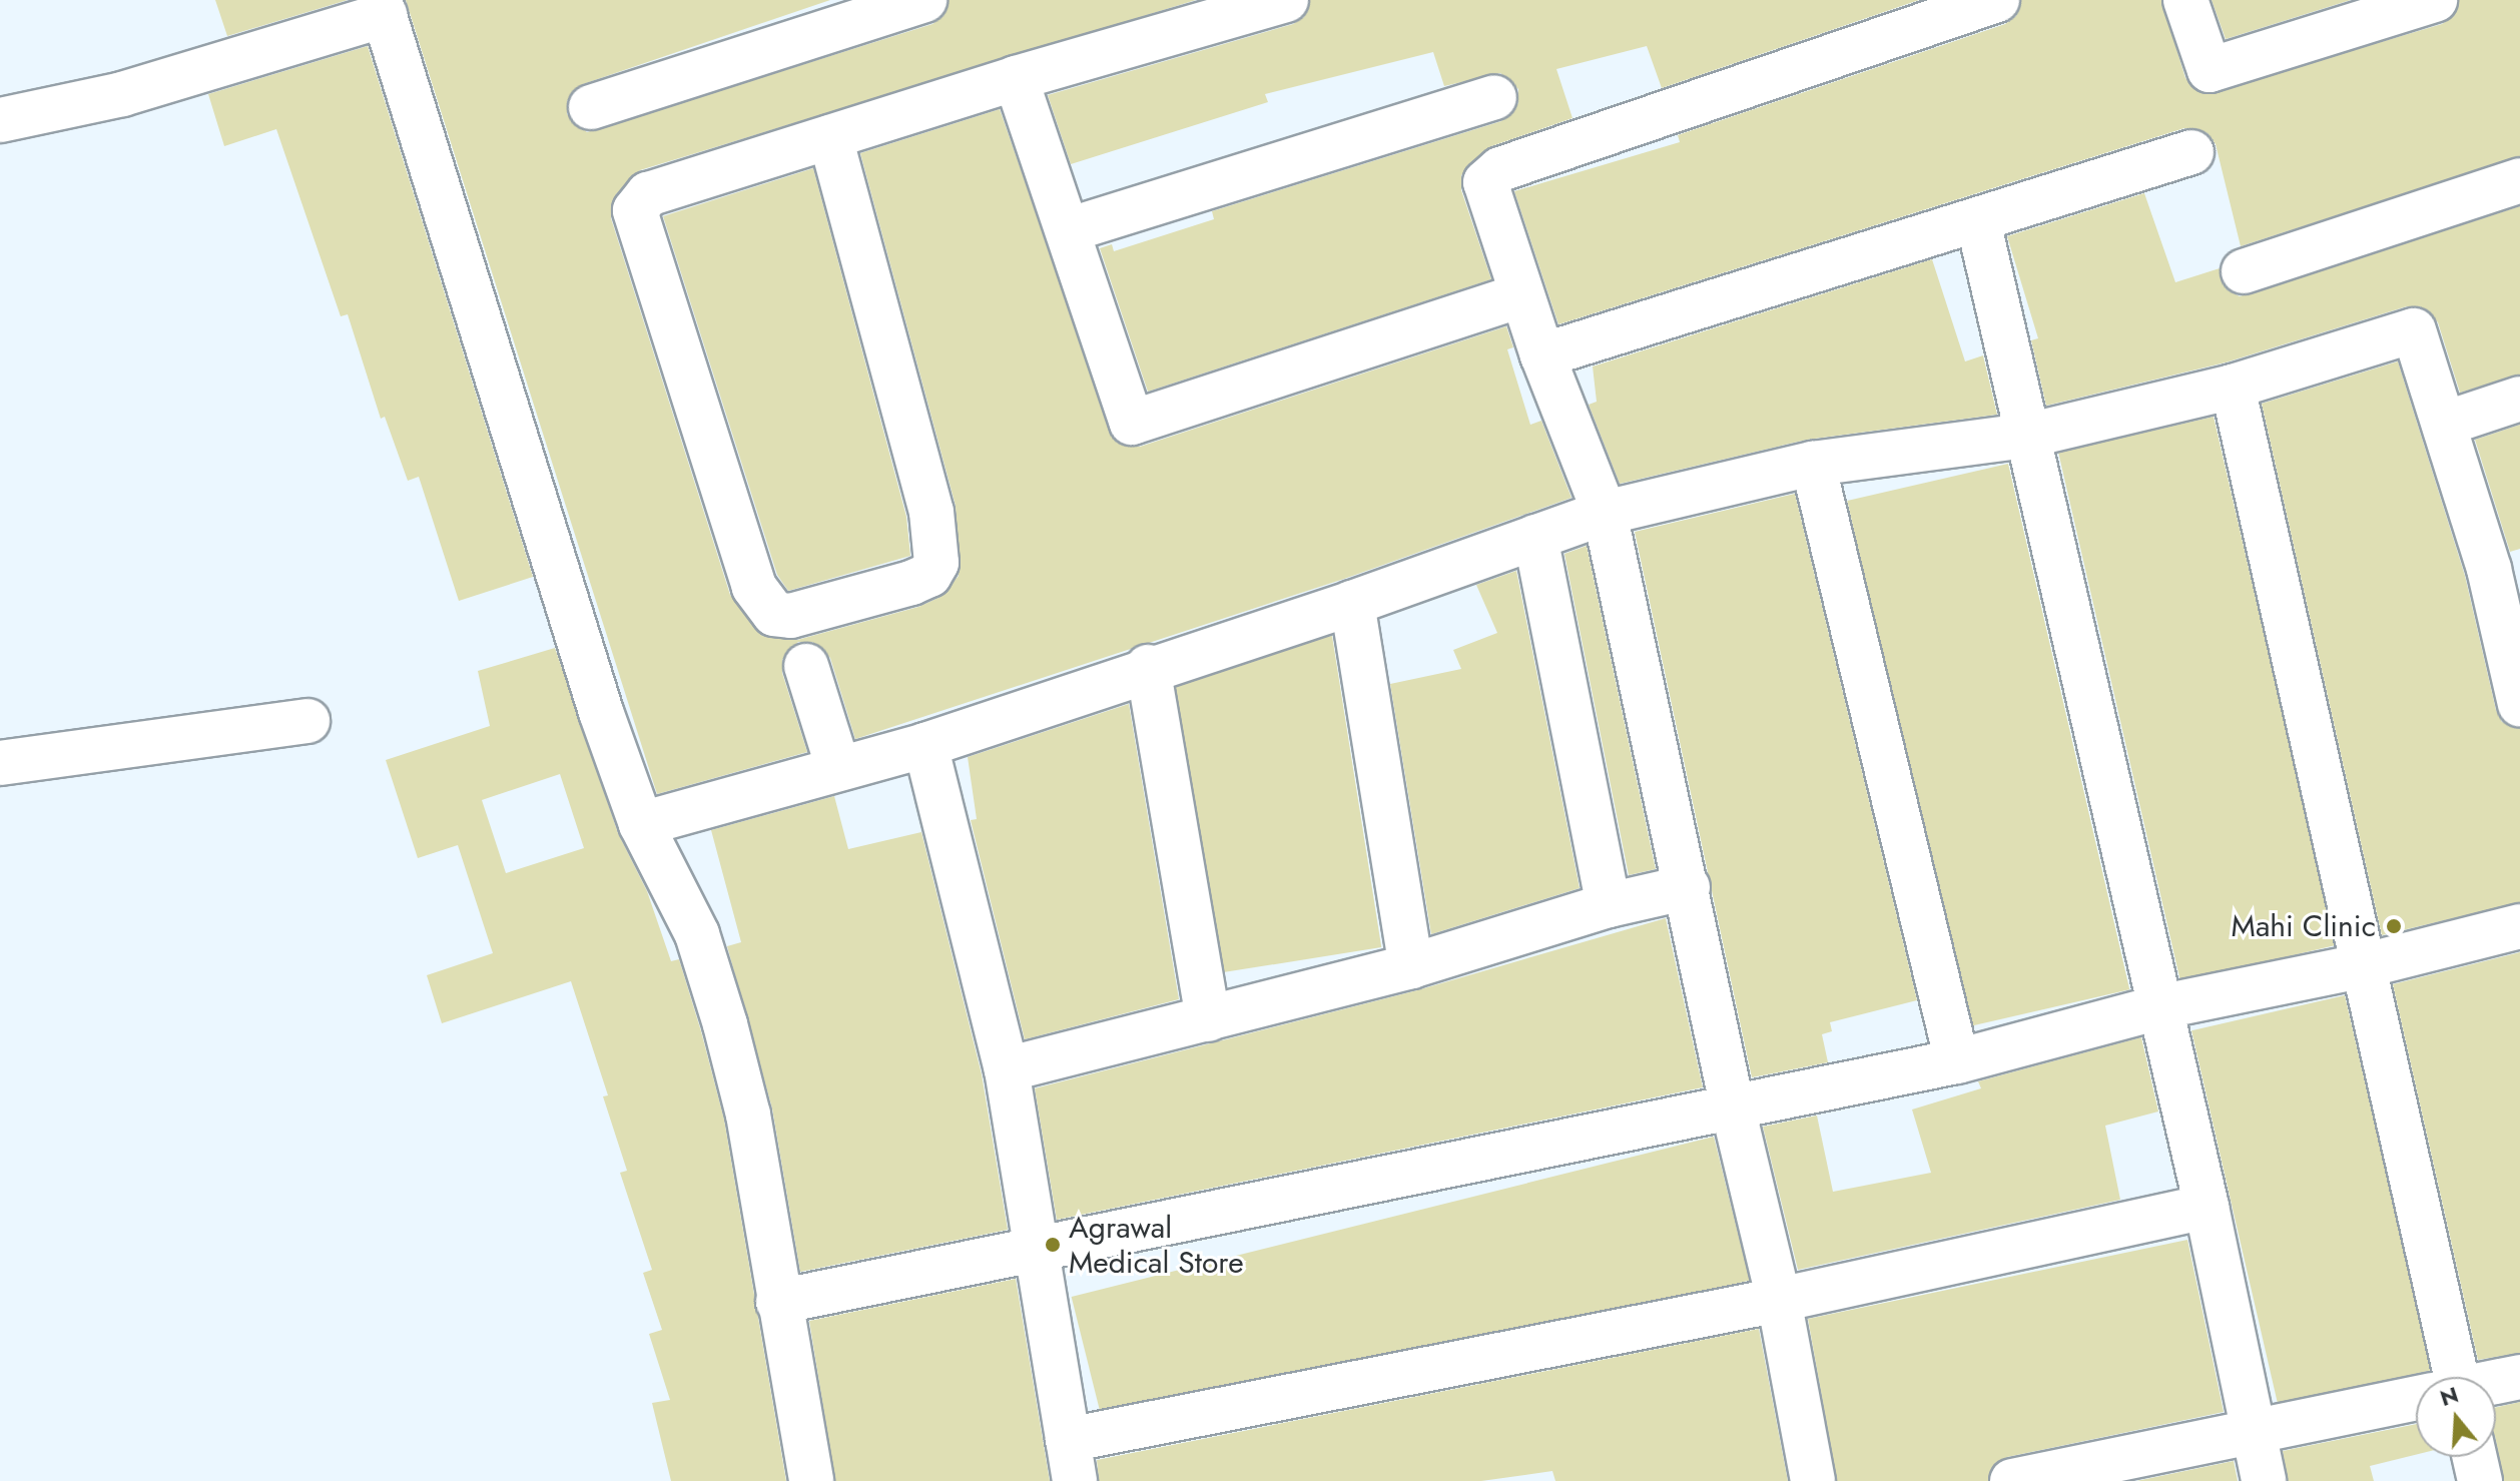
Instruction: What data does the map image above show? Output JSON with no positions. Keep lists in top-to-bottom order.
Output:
{
  "places": ["Mahi Clinic", "Agrawal Medical Store"],
  "north": "top"
}
